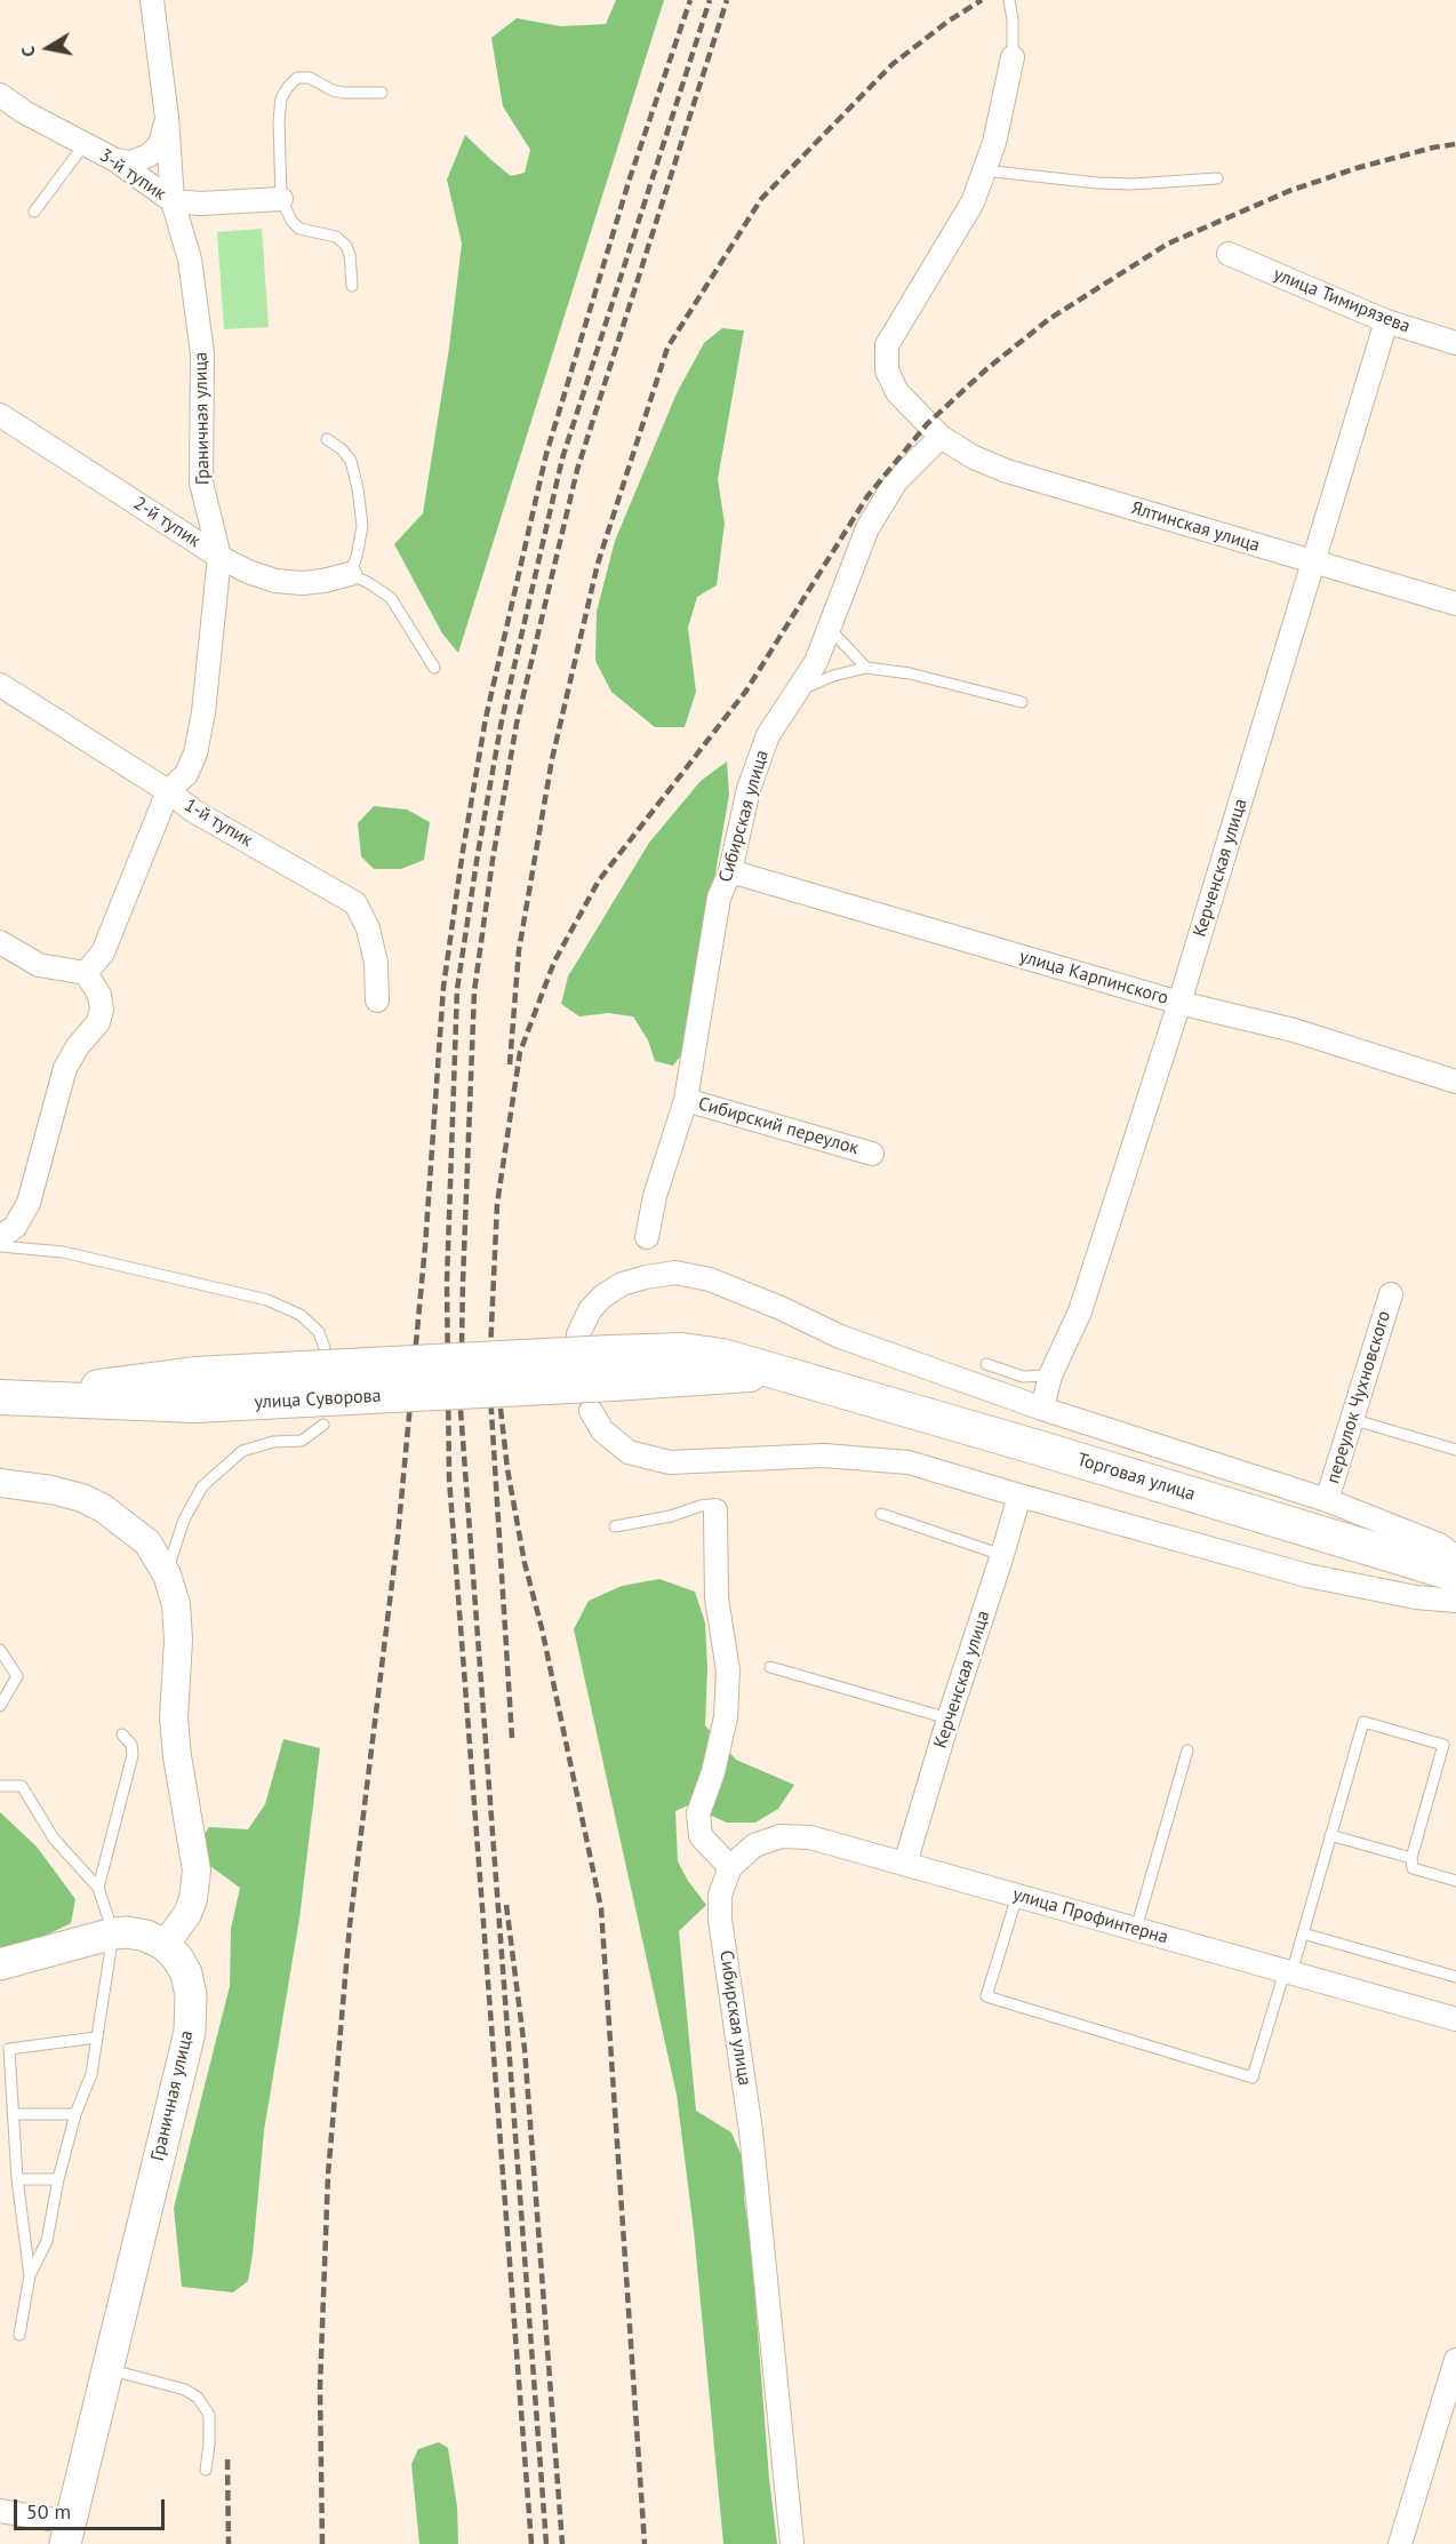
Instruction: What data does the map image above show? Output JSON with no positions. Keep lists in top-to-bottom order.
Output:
{
  "streets": {
    "main road": ["Граничная улица", "улица Суворова", "Торговая улица"],
    "street": [
      "3-й тупик",
      "улица Тимирязева",
      "2-й тупик",
      "Ялтинская улица",
      "Сибирская улица",
      "1-й тупик",
      "Керченская улица",
      "улица Карпинского",
      "Сибирский переулок",
      "переулок Чухновского",
      "улица Профинтерна"
    ]
  },
  "crossings": [
    ["3-й тупик", "Граничная улица"],
    ["улица Тимирязева", "Керченская улица"],
    ["Граничная улица", "2-й тупик"],
    ["Граничная улица", "1-й тупик"],
    ["Ялтинская улица", "Сибирская улица"],
    ["Ялтинская улица", "Керченская улица"],
    ["Сибирская улица", "улица Карпинского"],
    ["Сибирская улица", "Сибирский переулок"],
    ["Сибирская улица", "улица Профинтерна"],
    ["Керченская улица", "улица Карпинского"],
    ["Керченская улица", "улица Профинтерна"],
    ["улица Суворова", "Торговая улица"]
  ],
  "scale_bar": "50 m",
  "north": "left"
}
